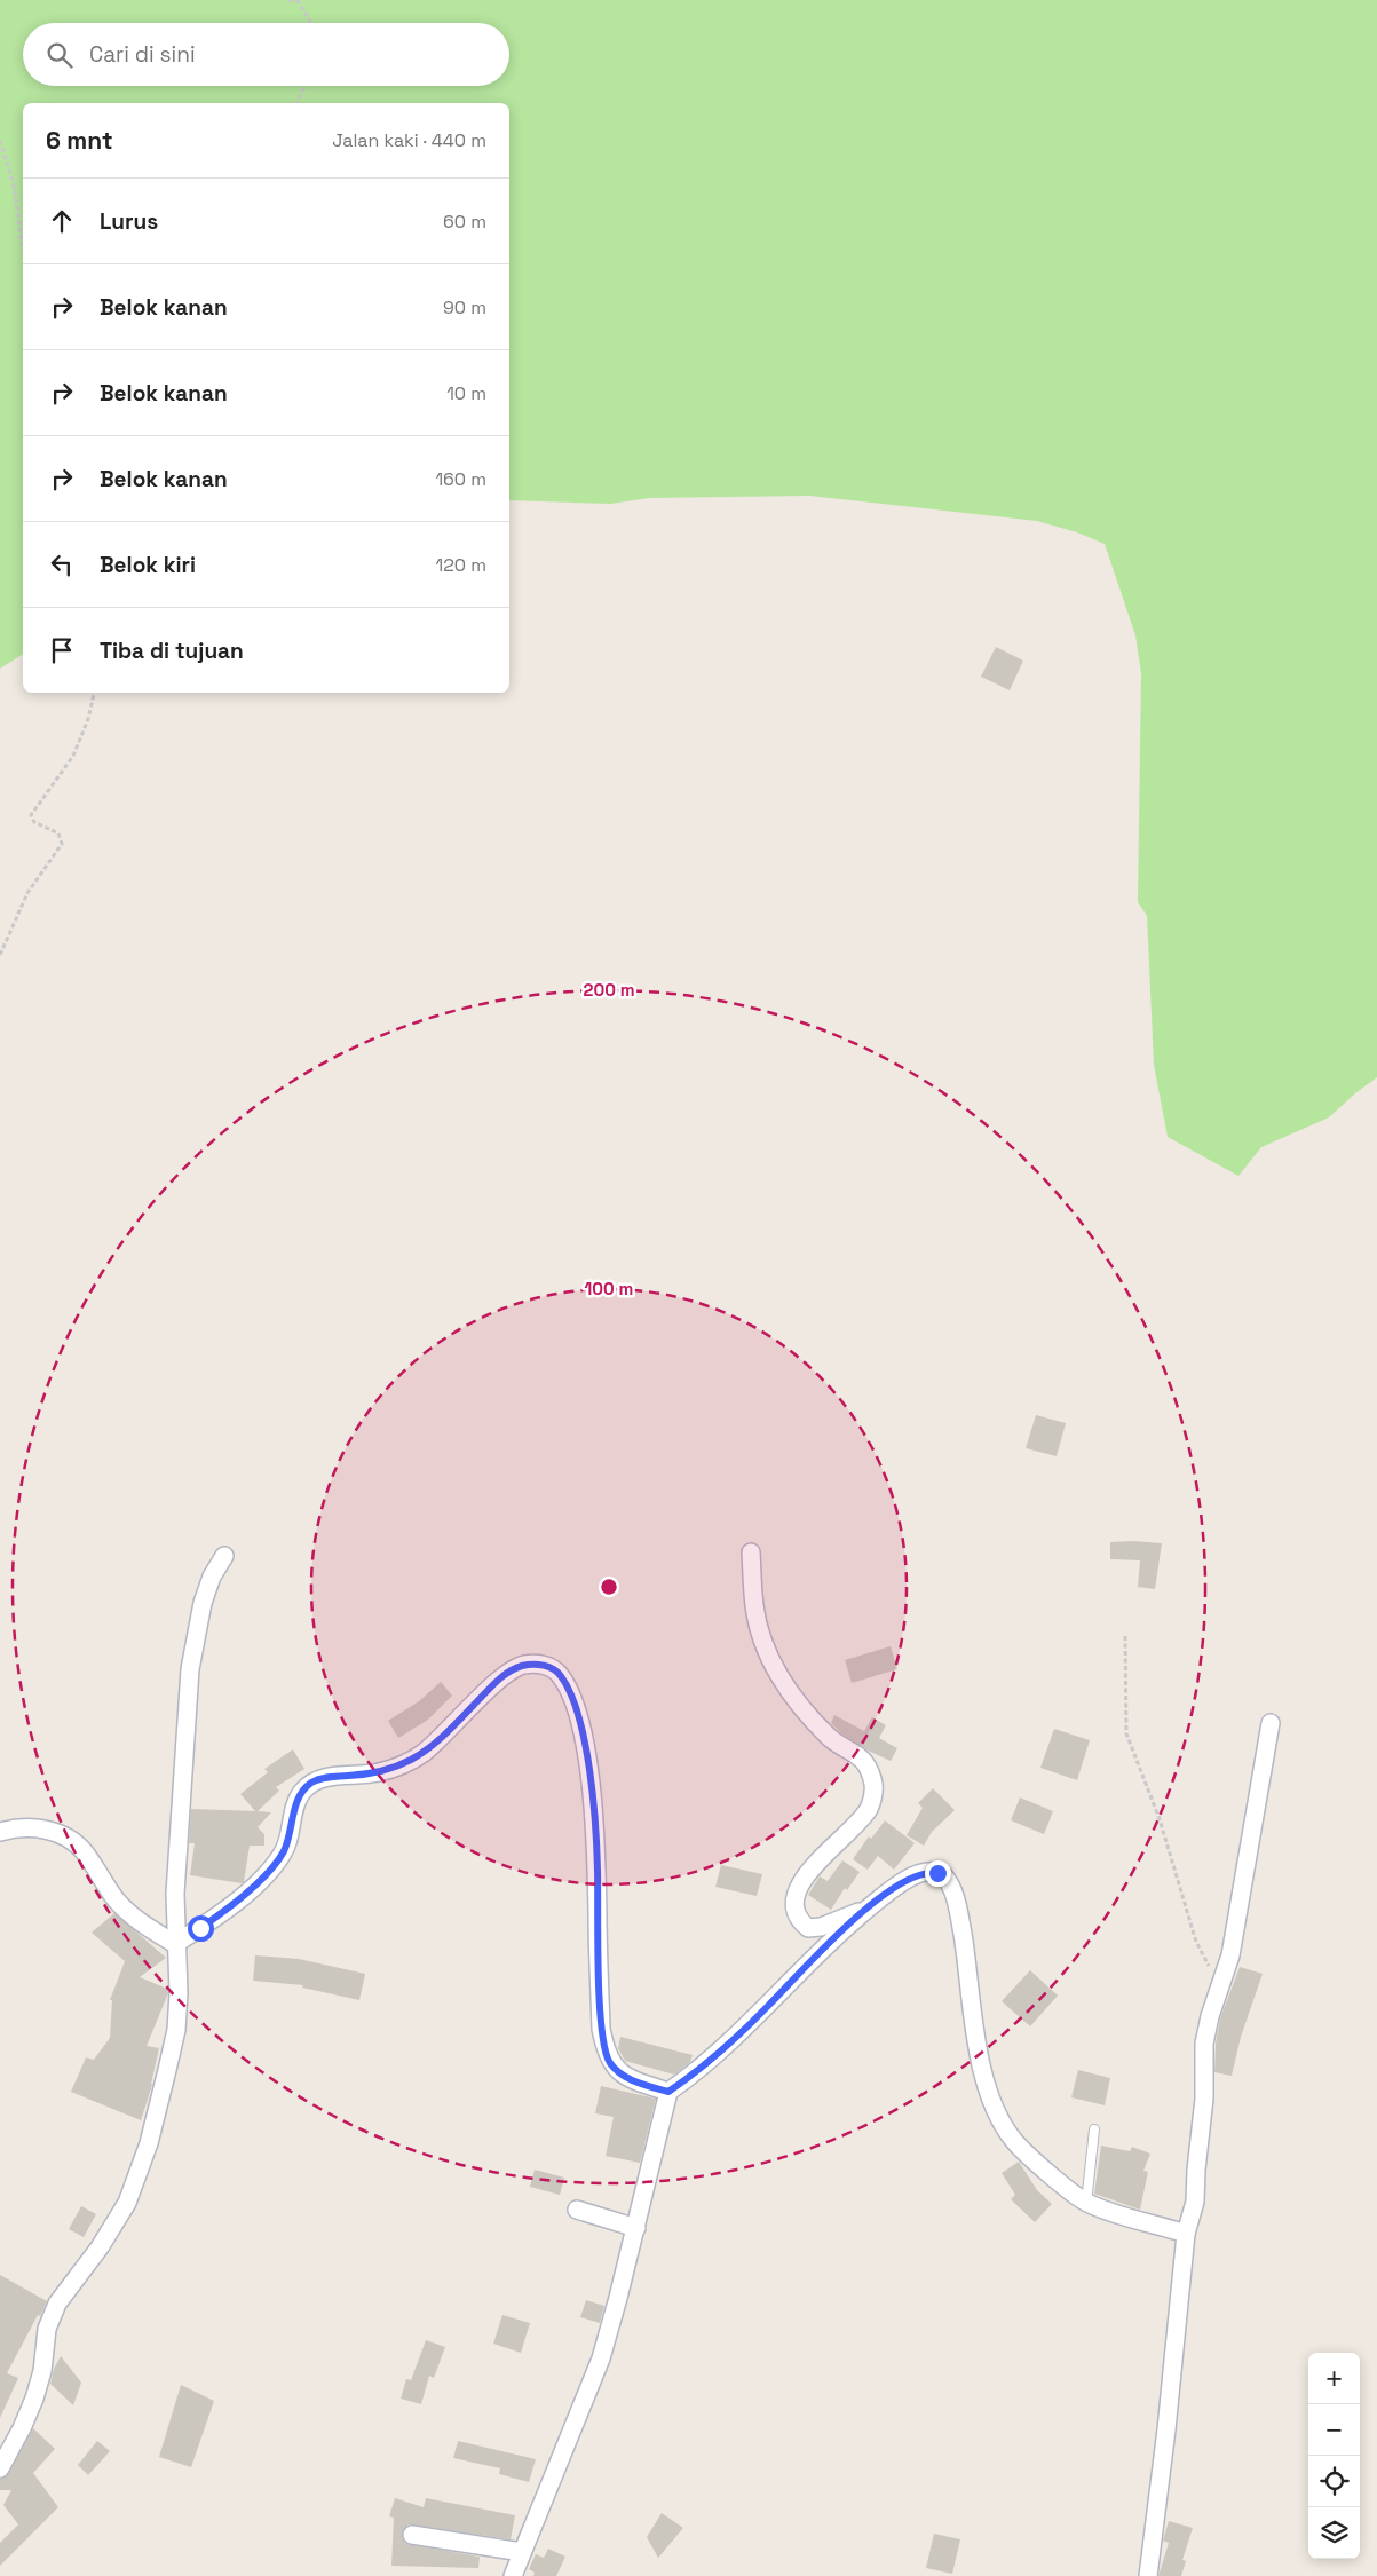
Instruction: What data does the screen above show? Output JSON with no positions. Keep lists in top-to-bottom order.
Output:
{
  "page": {
    "search": "Cari di sini",
    "heading": ["6 mnt", "Jalan kaki · 440 m"],
    "list": [
      ["Lurus", "60 m"],
      ["Belok kanan", "90 m"],
      ["Belok kanan", "10 m"],
      ["Belok kanan", "160 m"],
      ["Belok kiri", "120 m"],
      "Tiba di tujuan"
    ],
    "map_buttons": ["+", "−"]
  },
  "rings": ["200 m", "100 m"]
}
